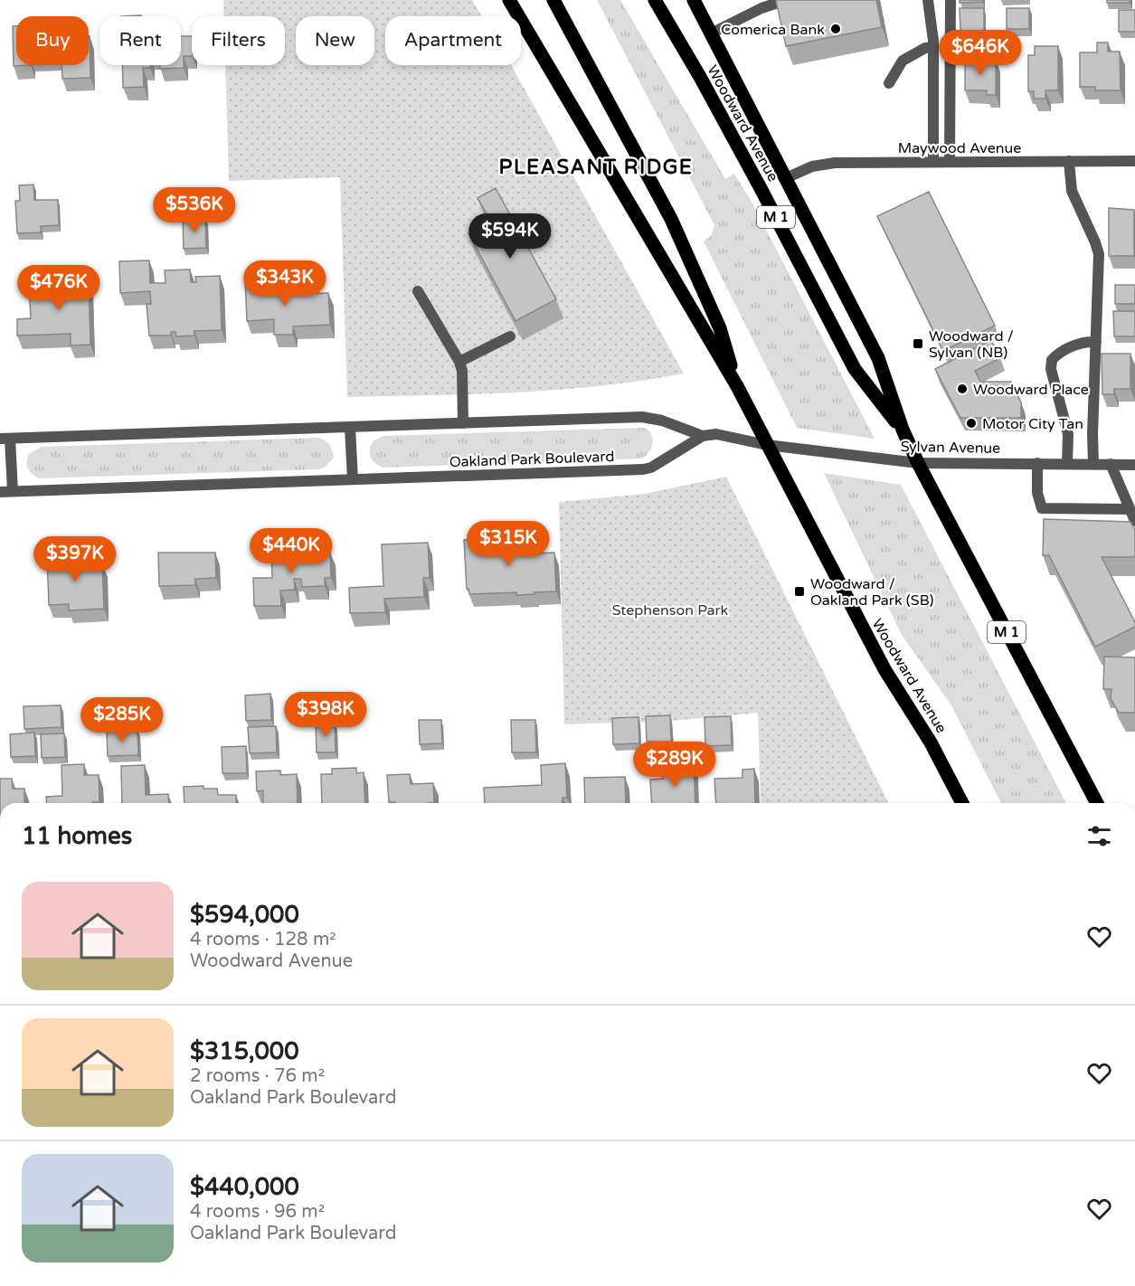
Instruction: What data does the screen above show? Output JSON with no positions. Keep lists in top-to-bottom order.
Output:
{
  "streets": {
    "main road": ["Woodward Avenue", "M 1"],
    "street": ["Maywood Avenue", "Sylvan Avenue", "Oakland Park Boulevard"]
  },
  "crossings": [
    ["Woodward Avenue", "Maywood Avenue"],
    ["Woodward Avenue", "Sylvan Avenue"]
  ],
  "districts": ["PLEASANT RIDGE"],
  "parks": ["Stephenson Park"],
  "places": {
    "other": ["Comerica Bank", "Woodward Place", "Motor City Tan"],
    "transit": ["Woodward / Sylvan (NB)", "Woodward / Oakland Park (SB)"]
  },
  "page": {
    "chip": [
      "Buy",
      "Rent",
      "Filters",
      "New",
      "Apartment"
    ],
    "price": [
      "$646K",
      "$536K",
      "$594K",
      "$343K",
      "$476K",
      "$315K",
      "$440K",
      "$397K",
      "$398K",
      "$285K",
      "$289K"
    ],
    "heading": "11 homes",
    "list": [
      {
        "name": "$594,000",
        "note": "4 rooms · 128 m² · Woodward Avenue"
      },
      {
        "name": "$315,000",
        "note": "2 rooms · 76 m² · Oakland Park Boulevard"
      },
      {
        "name": "$440,000",
        "note": "4 rooms · 96 m² · Oakland Park Boulevard"
      }
    ]
  }
}
